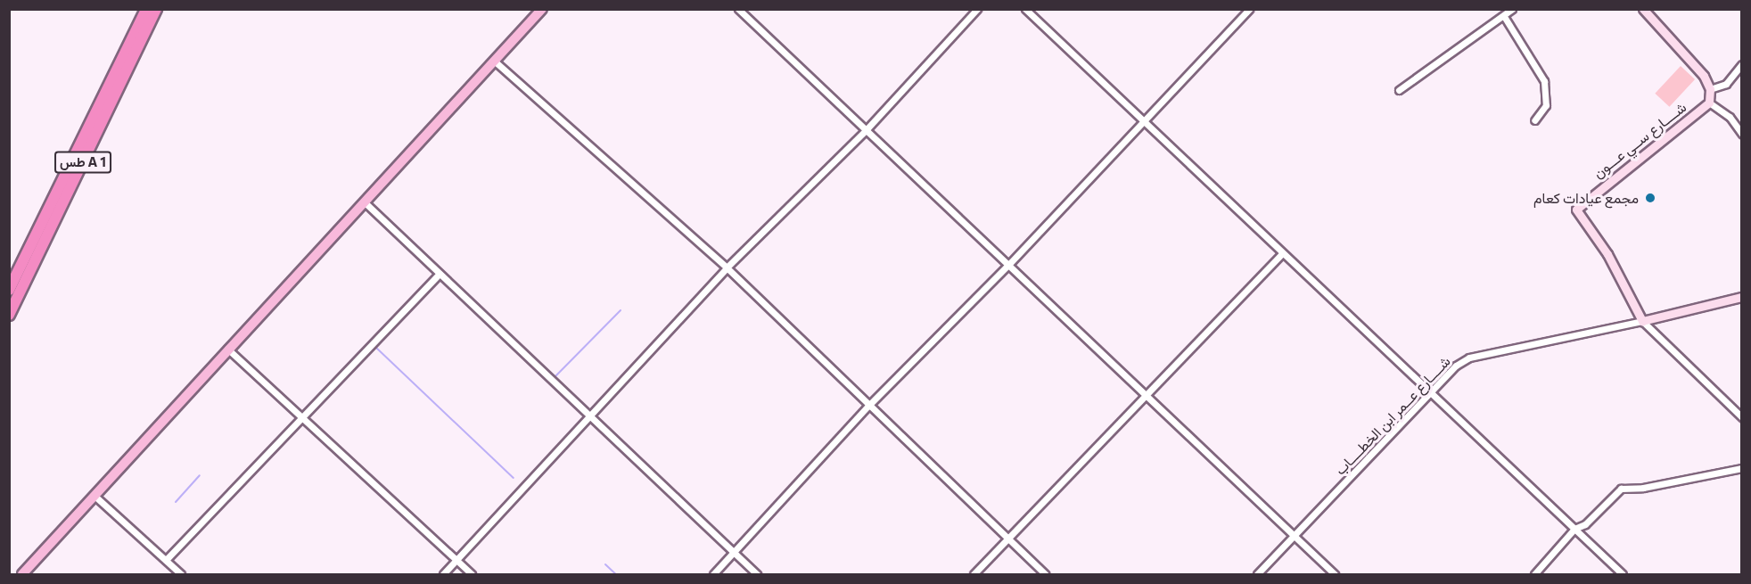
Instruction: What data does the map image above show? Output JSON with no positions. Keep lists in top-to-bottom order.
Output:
{
  "streets": {
    "highway": ["طس A 1"],
    "street": ["شــــارع ســي عـــون", "شــــارع عــمر ابن الخطــــاب"]
  },
  "crossings": [
    ["شــــارع ســي عـــون", "شــــارع عــمر ابن الخطــــاب"]
  ],
  "places": ["مجمع عيادات كعام"]
}
